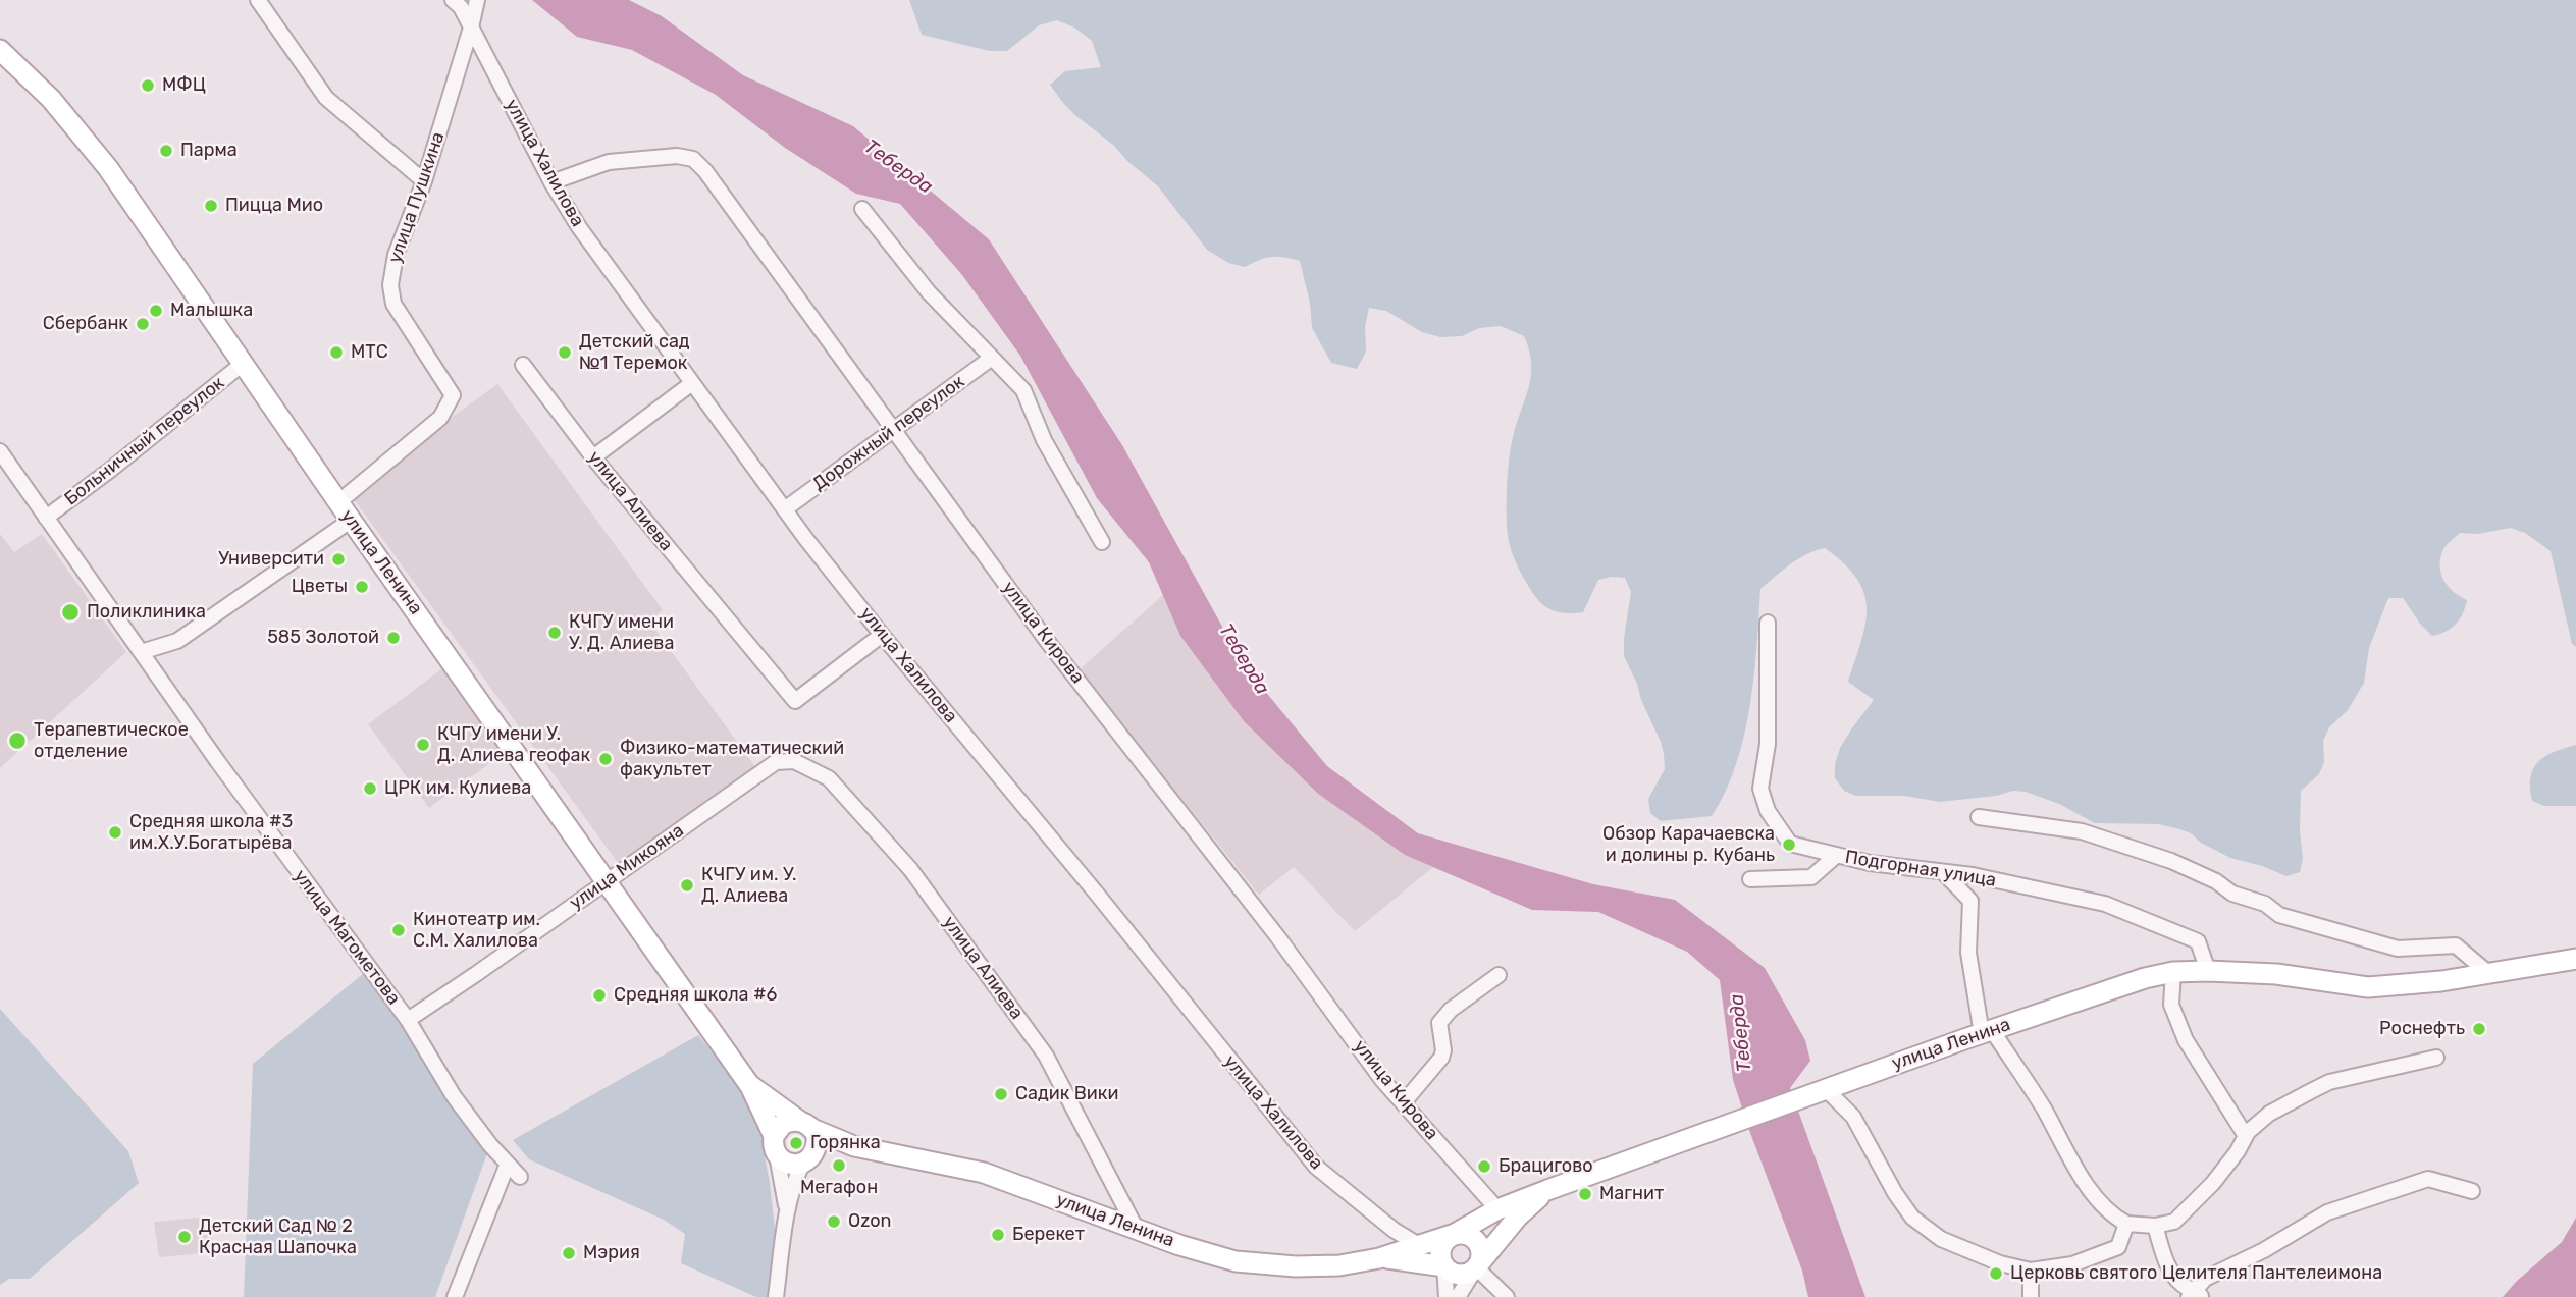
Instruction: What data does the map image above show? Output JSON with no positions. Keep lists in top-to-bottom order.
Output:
{
  "streets": {
    "main road": ["улица Ленина"],
    "street": [
      "улица Халилова",
      "улица Пушкина",
      "Дорожный переулок",
      "Больничный переулок",
      "улица Алиева",
      "улица Кирова",
      "улица Микояна",
      "Подгорная улица",
      "улица Магометова"
    ]
  },
  "crossings": [
    ["улица Халилова", "улица Пушкина"],
    ["улица Халилова", "Дорожный переулок"],
    ["улица Халилова", "улица Алиева"],
    ["улица Халилова", "улица Ленина"],
    ["улица Халилова", "улица Кирова"],
    ["улица Пушкина", "улица Ленина"],
    ["Дорожный переулок", "улица Кирова"],
    ["Больничный переулок", "улица Ленина"],
    ["Больничный переулок", "улица Магометова"],
    ["улица Алиева", "улица Ленина"],
    ["улица Алиева", "улица Микояна"],
    ["улица Ленина", "улица Кирова"],
    ["улица Ленина", "улица Микояна"],
    ["улица Ленина", "Подгорная улица"],
    ["улица Микояна", "улица Магометова"]
  ],
  "water": ["Теберда"],
  "places": [
    "МФЦ",
    "Парма",
    "Пицца Мио",
    "Малышка",
    "Сбербанк",
    "МТС",
    "Детский сад №1 Теремок",
    "Университи",
    "Цветы",
    "Поликлиника",
    "КЧГУ имени У. Д. Алиева",
    "585 Золотой",
    "Терапевтическое отделение",
    "КЧГУ имени У. Д. Алиева геофак",
    "Физико-математический факультет",
    "ЦРК им. Кулиева",
    "Средняя школа #3 им.Х.У.Богатырёва",
    "Обзор Карачаевска и долины р. Кубань",
    "КЧГУ им. У. Д. Алиева",
    "Кинотеатр им. С.М. Халилова",
    "Средняя школа #6",
    "Роснефть",
    "Садик Вики",
    "Горянка",
    "Мегафон",
    "Брацигово",
    "Магнит",
    "Ozon",
    "Берекет",
    "Детский Сад № 2 Красная Шапочка",
    "Мэрия",
    "Церковь святого Целителя Пантелеимона"
  ]
}
